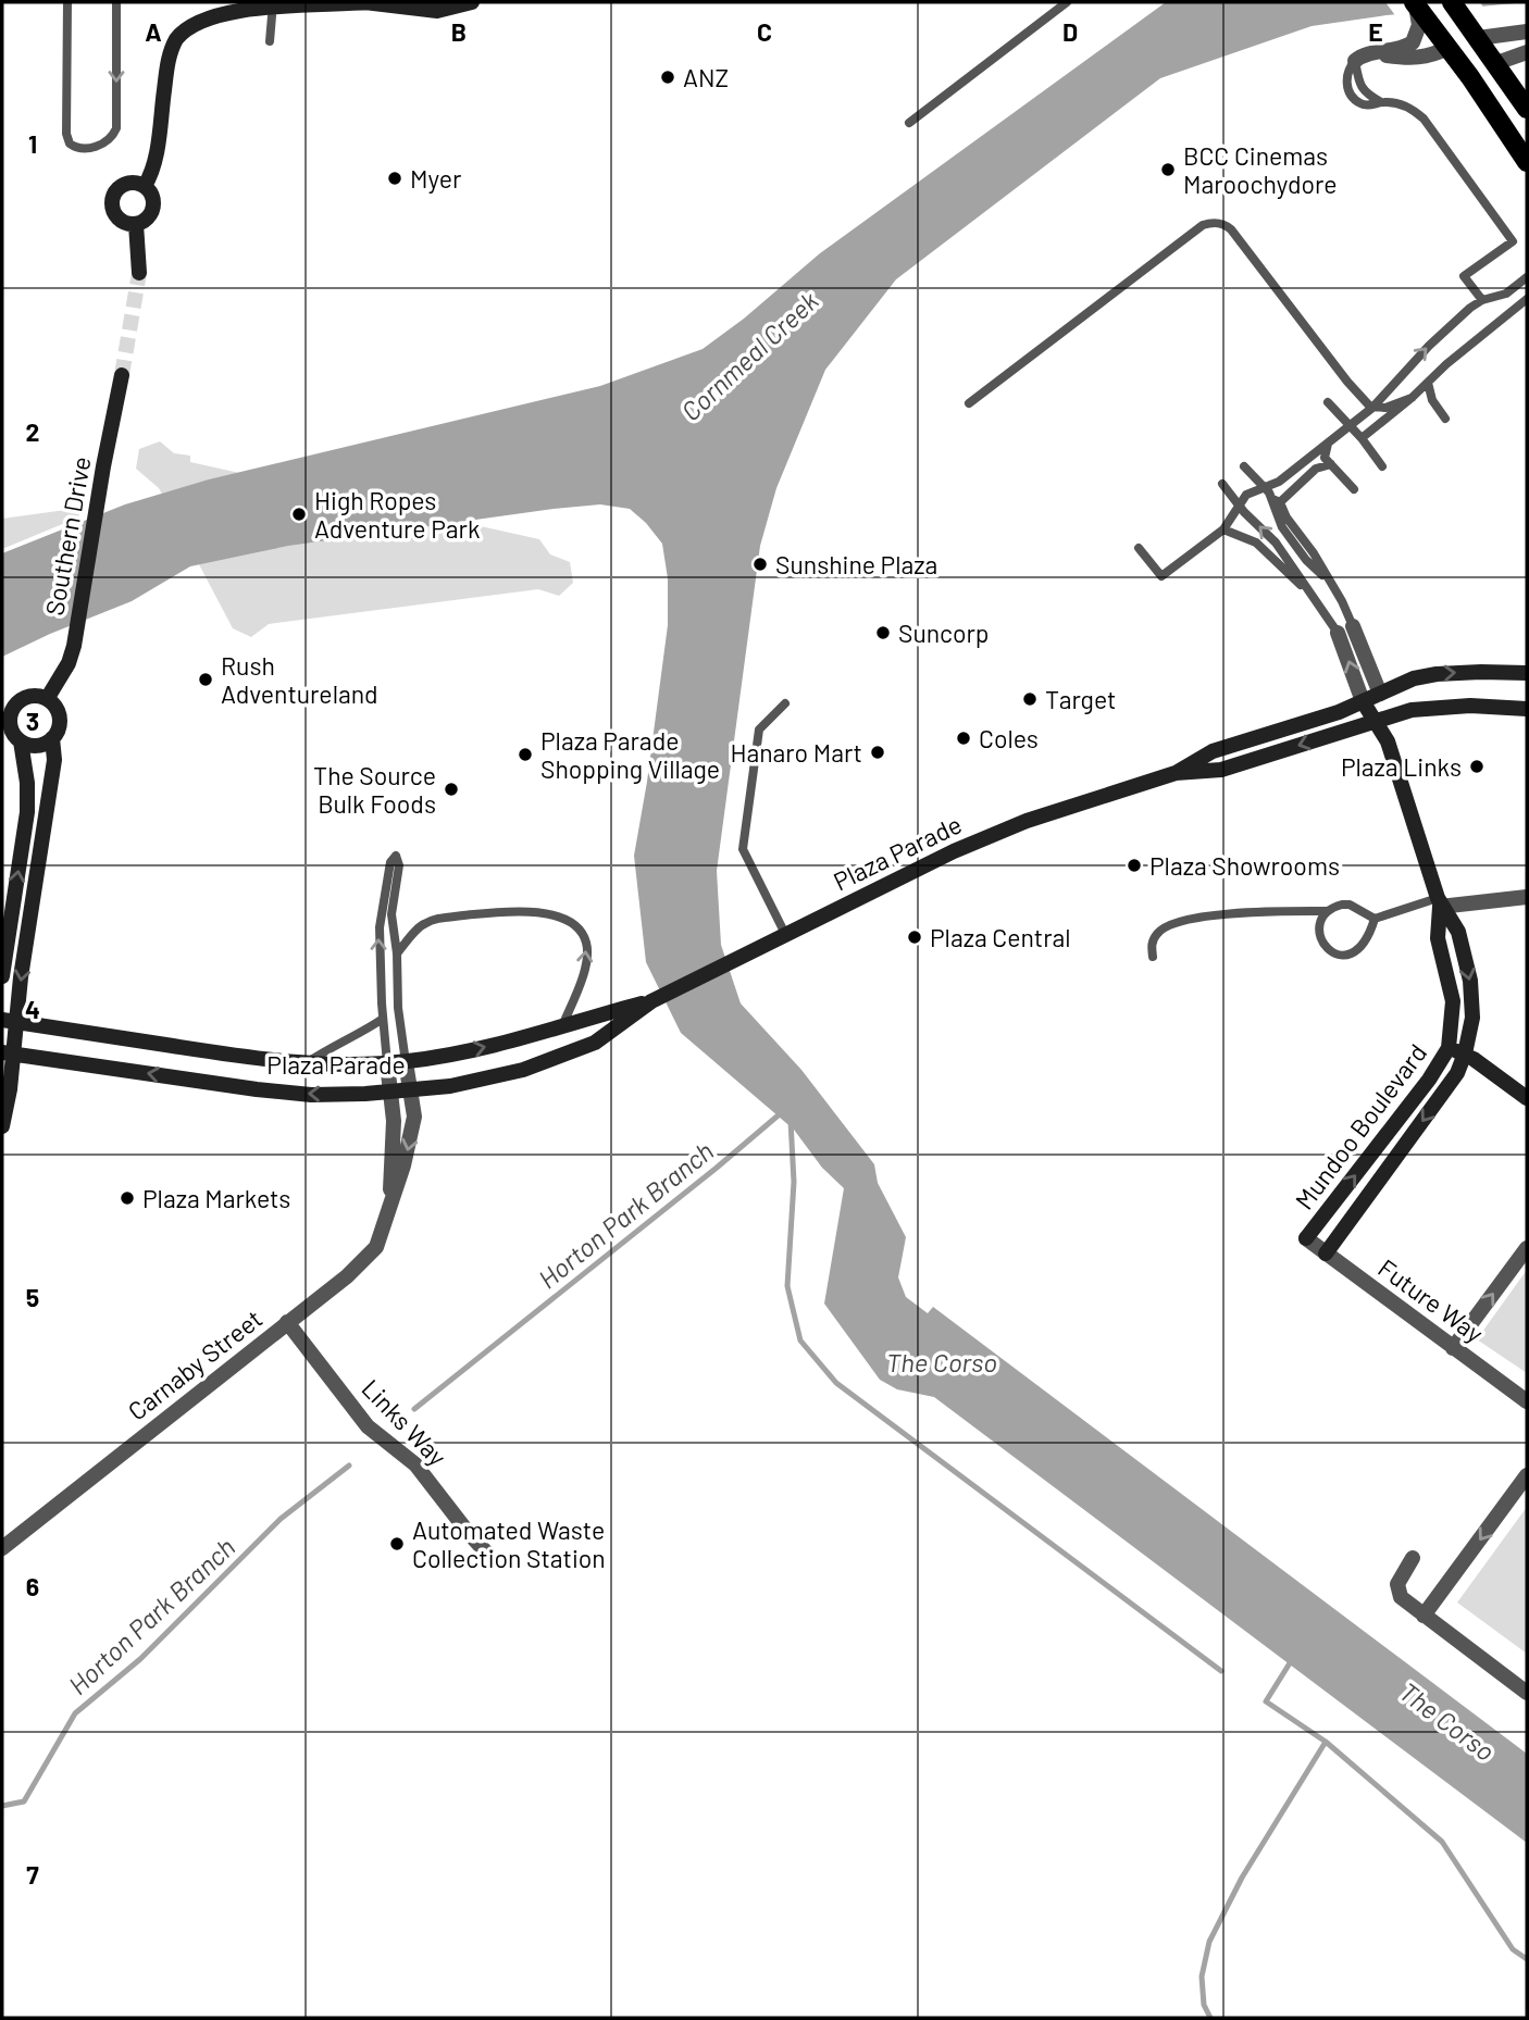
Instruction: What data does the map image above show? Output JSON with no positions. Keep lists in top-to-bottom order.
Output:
{
  "streets": {
    "street": [
      "Southern Drive",
      "Plaza Parade",
      "Mundoo Boulevard",
      "Future Way",
      "Carnaby Street",
      "Links Way"
    ]
  },
  "crossings": [
    ["Plaza Parade", "Carnaby Street"],
    ["Mundoo Boulevard", "Future Way"],
    ["Carnaby Street", "Links Way"]
  ],
  "water": ["Cornmeal Creek", "Horton Park Branch", "The Corso"],
  "places": [
    "ANZ",
    "BCC Cinemas Maroochydore",
    "Myer",
    "High Ropes Adventure Park",
    "Sunshine Plaza",
    "Suncorp",
    "Rush Adventureland",
    "Target",
    "Coles",
    "Hanaro Mart",
    "Plaza Parade Shopping Village",
    "Plaza Links",
    "The Source Bulk Foods",
    "Plaza Showrooms",
    "Plaza Central",
    "Plaza Markets",
    "Automated Waste Collection Station"
  ],
  "grid": {
    "columns": [
      "A",
      "B",
      "C",
      "D",
      "E"
    ],
    "rows": [
      "1",
      "2",
      "3",
      "4",
      "5",
      "6",
      "7"
    ]
  }
}
